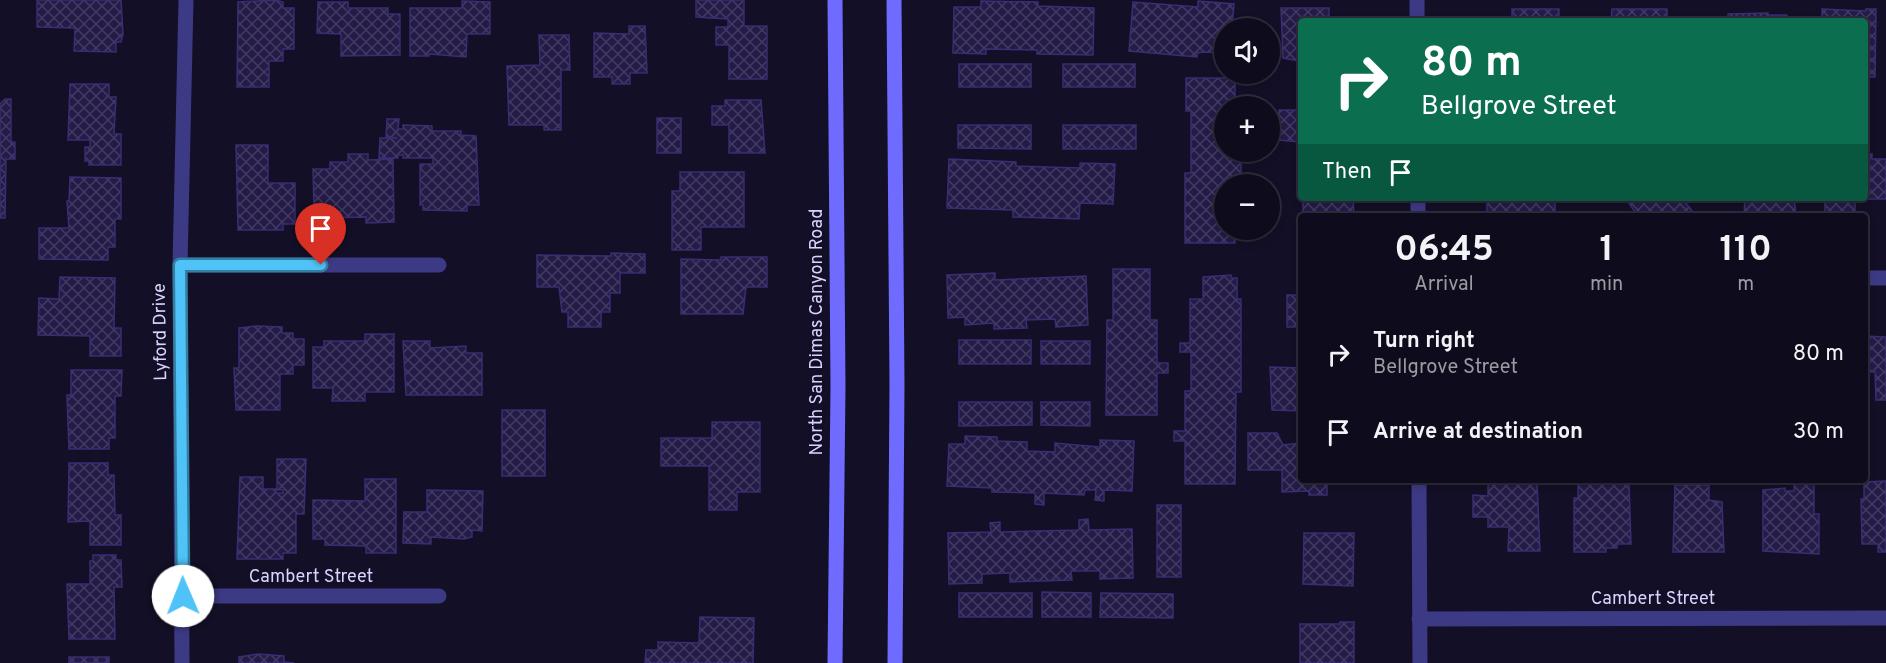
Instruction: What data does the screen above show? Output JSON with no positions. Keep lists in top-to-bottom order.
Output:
{
  "streets": {
    "main road": ["North San Dimas Canyon Road"],
    "street": ["Lyford Drive", "Cambert Street"]
  },
  "crossings": [
    ["Lyford Drive", "Cambert Street"]
  ],
  "page": {
    "map_buttons": ["+", "−"],
    "turn": ["80 m", "Bellgrove Street"],
    "then": "Then",
    "eta": [
      "06:45",
      "Arrival",
      "1",
      "min",
      "110",
      "m"
    ],
    "list": [
      {
        "name": "Turn right",
        "note": "Bellgrove Street",
        "value": "80 m"
      },
      {
        "name": "Arrive at destination",
        "value": "30 m"
      }
    ]
  }
}
